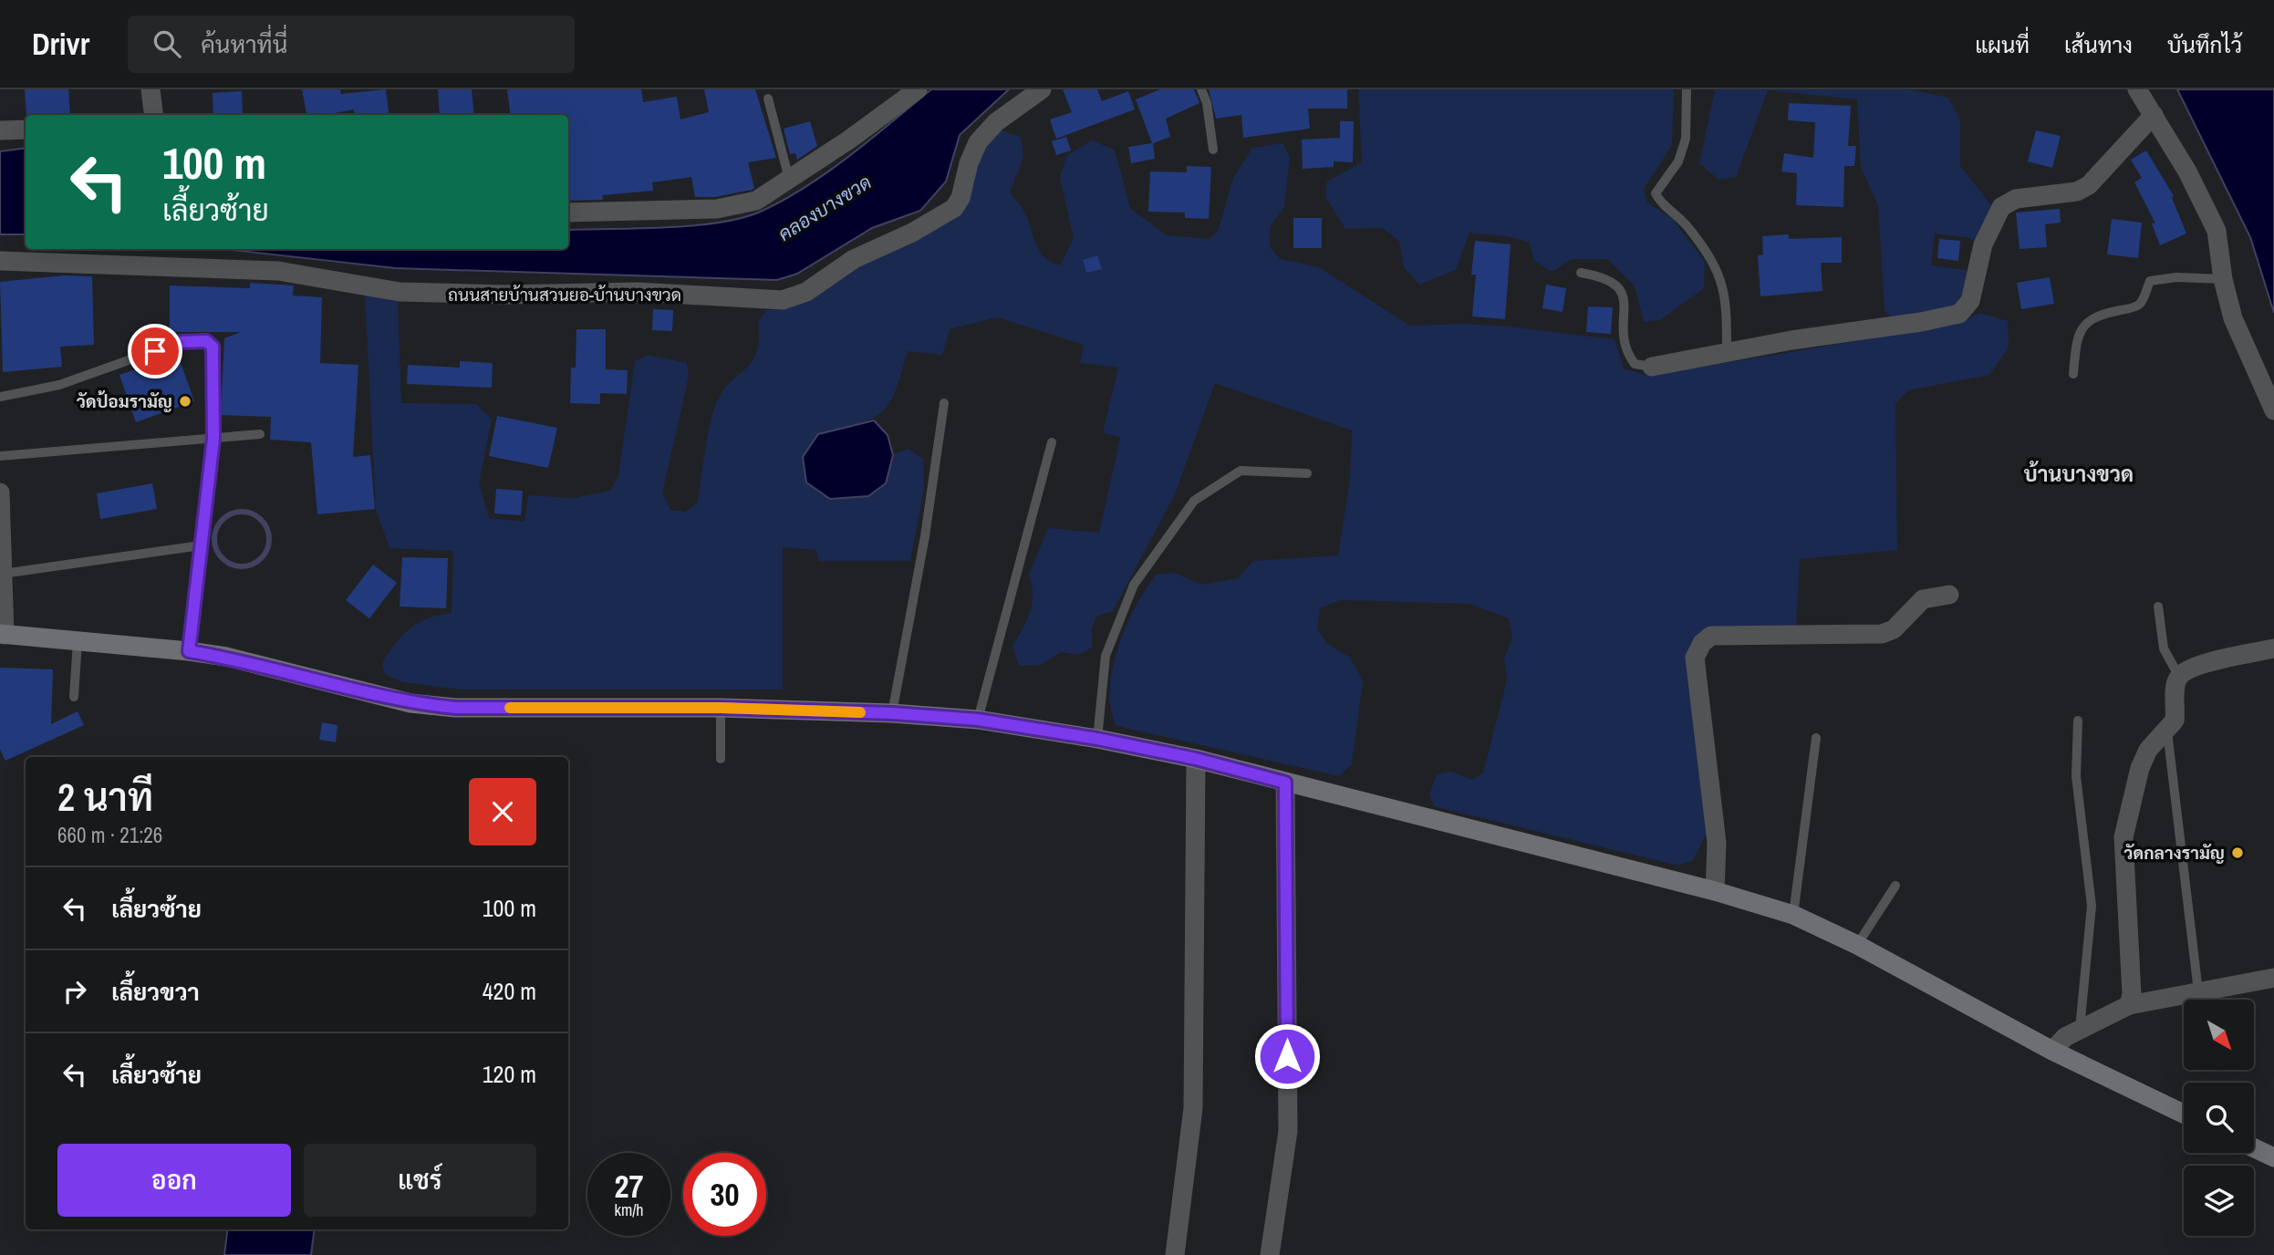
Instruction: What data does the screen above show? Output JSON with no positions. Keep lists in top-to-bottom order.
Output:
{
  "streets": {
    "street": ["ถนนสายบ้านสวนยอ-บ้านบางขวด"]
  },
  "districts": ["บ้านบางขวด"],
  "water": ["คลองบางขวด"],
  "places": ["วัดป้อมรามัญ", "วัดกลางรามัญ"],
  "north": "bottom right",
  "page": {
    "header": "Drivr",
    "search": "ค้นหาที่นี่",
    "nav": ["แผนที่", "เส้นทาง", "บันทึกไว้"],
    "turn": ["100 m", "เลี้ยวซ้าย"],
    "heading": ["2 นาที", "660 m · 21:26"],
    "list": [
      {
        "name": "เลี้ยวซ้าย",
        "value": "100 m"
      },
      {
        "name": "เลี้ยวขวา",
        "value": "420 m"
      },
      {
        "name": "เลี้ยวซ้าย",
        "value": "120 m"
      }
    ],
    "buttons": ["ออก", "แชร์"],
    "speed": "27 km/h",
    "limit": "30"
  }
}
